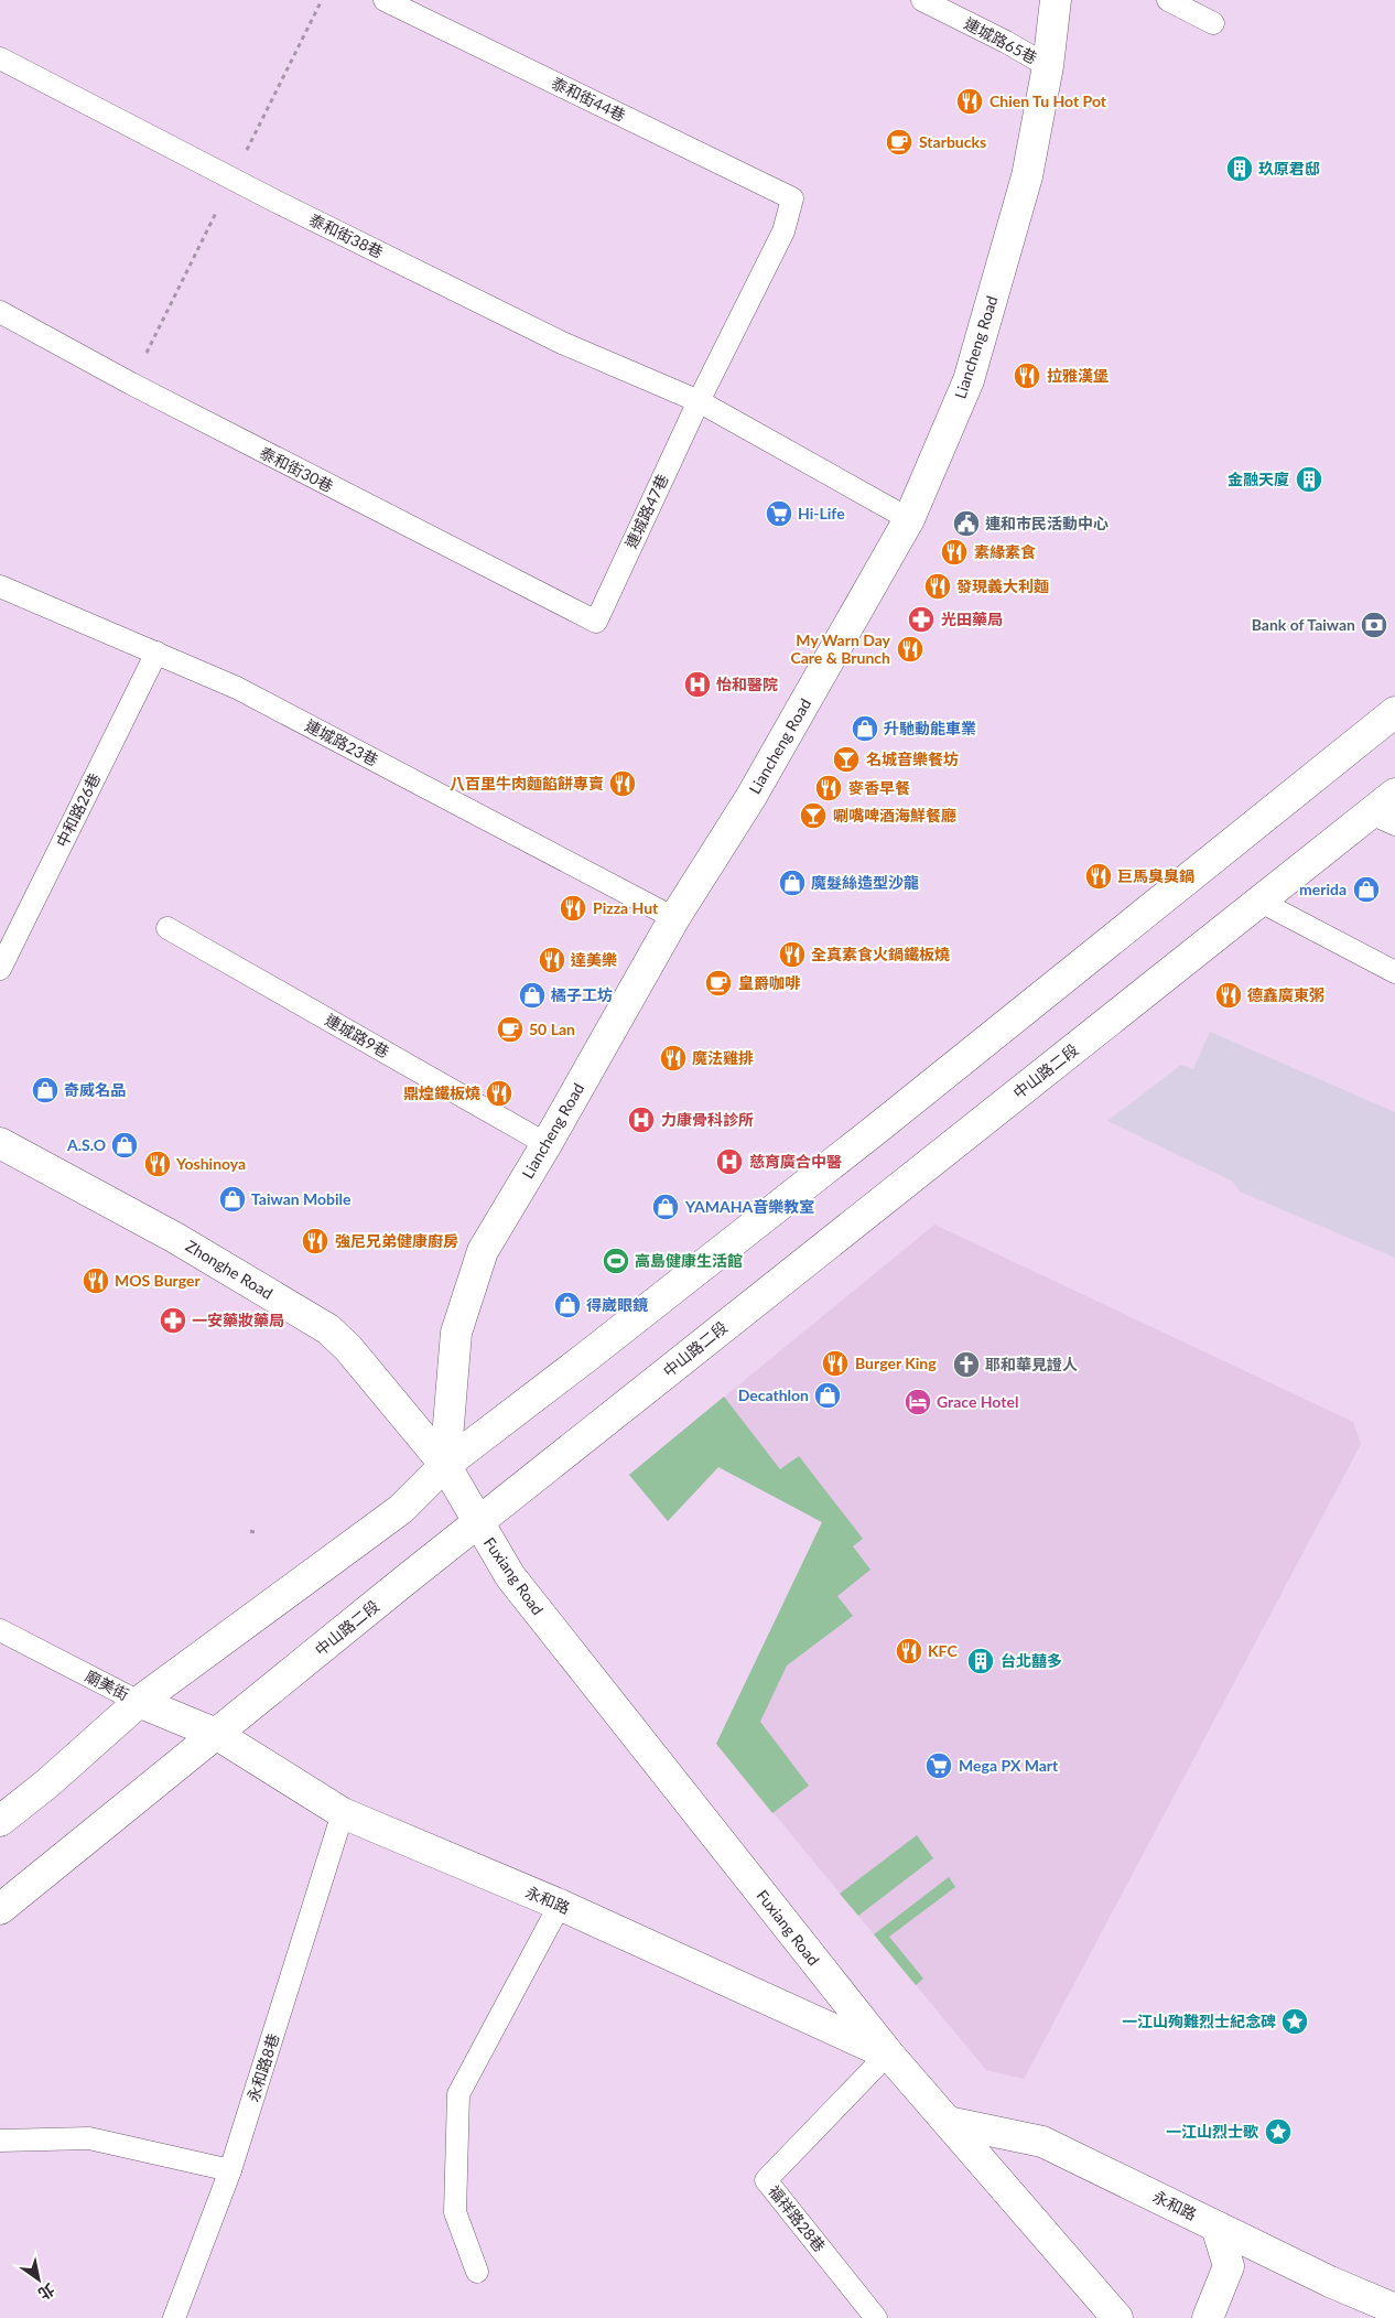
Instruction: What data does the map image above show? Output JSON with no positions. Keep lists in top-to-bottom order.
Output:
{
  "streets": {
    "street": [
      "Liancheng Road",
      "中山路二段",
      "Zhonghe Road",
      "Fuxiang Road",
      "廟美街",
      "永和路"
    ],
    "lane": [
      "連城路65巷",
      "泰和街44巷",
      "泰和街38巷",
      "泰和街30巷",
      "連城路47巷",
      "連城路23巷",
      "中和路26巷",
      "連城路9巷",
      "永和路8巷",
      "福祥路28巷"
    ]
  },
  "crossings": [
    ["連城路65巷", "Liancheng Road"],
    ["泰和街44巷", "連城路47巷"],
    ["泰和街38巷", "連城路47巷"],
    ["Liancheng Road", "連城路23巷"],
    ["Liancheng Road", "連城路9巷"],
    ["Liancheng Road", "Zhonghe Road"],
    ["泰和街30巷", "連城路47巷"],
    ["連城路23巷", "中和路26巷"],
    ["中山路二段", "Zhonghe Road"],
    ["中山路二段", "Fuxiang Road"],
    ["中山路二段", "廟美街"],
    ["中山路二段", "永和路"],
    ["Zhonghe Road", "Fuxiang Road"],
    ["Fuxiang Road", "永和路"],
    ["Fuxiang Road", "福祥路28巷"],
    ["廟美街", "永和路"],
    ["永和路", "永和路8巷"],
    ["永和路", "福祥路28巷"]
  ],
  "places": {
    "restaurant": [
      "Chien Tu Hot Pot",
      "拉雅漢堡",
      "素緣素食",
      "發現義大利麵",
      "My Warn Day Care & Brunch",
      "八百里牛肉麵餡餅專賣",
      "麥香早餐",
      "巨馬臭臭鍋",
      "Pizza Hut",
      "全真素食火鍋鐵板燒",
      "達美樂",
      "德鑫廣東粥",
      "魔法雞排",
      "鼎煌鐵板燒",
      "Yoshinoya",
      "強尼兄弟健康廚房",
      "MOS Burger",
      "Burger King",
      "KFC"
    ],
    "cafe": ["Starbucks", "皇爵咖啡", "50 Lan"],
    "building": ["玖原君邸", "金融天廈", "台北囍多"],
    "supermarket": ["Hi-Life", "Mega PX Mart"],
    "public building": ["連和市民活動中心"],
    "pharmacy": ["光田藥局", "一安藥妝藥局"],
    "bank": ["Bank of Taiwan"],
    "hospital": ["怡和醫院", "力康骨科診所", "慈育廣合中醫"],
    "shop": [
      "升馳動能車業",
      "魔髮絲造型沙龍",
      "merida",
      "橘子工坊",
      "奇威名品",
      "A.S.O",
      "Taiwan Mobile",
      "YAMAHA音樂教室",
      "得崴眼鏡",
      "Decathlon"
    ],
    "bar": ["名城音樂餐坊", "唰嘴啤酒海鮮餐廳"],
    "sports": ["高島健康生活館"],
    "church": ["耶和華見證人"],
    "hotel": ["Grace Hotel"],
    "place": ["一江山殉難烈士紀念碑", "一江山烈士歌"]
  },
  "north": "bottom right"
}
